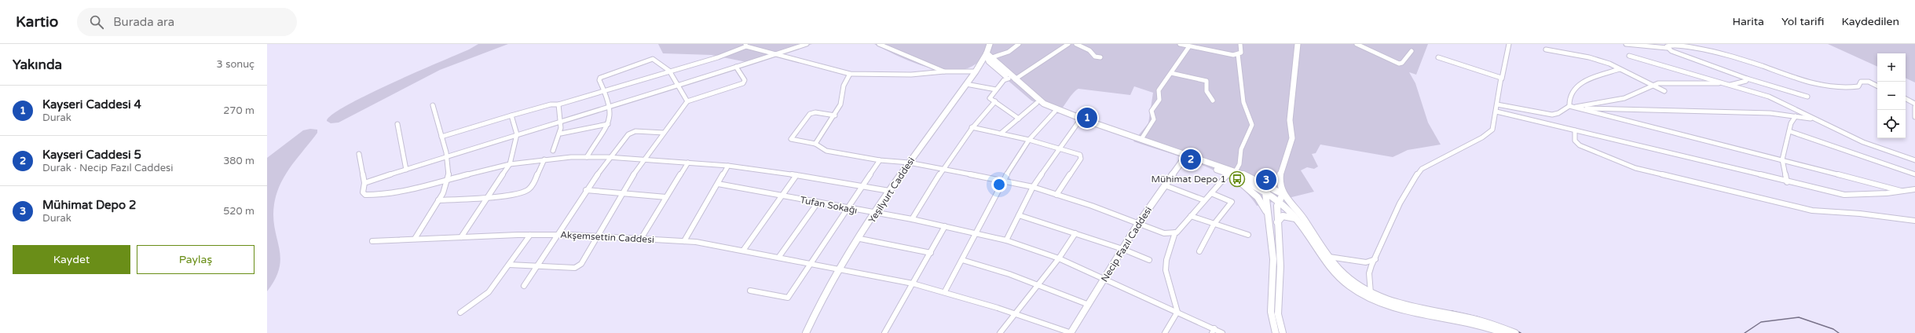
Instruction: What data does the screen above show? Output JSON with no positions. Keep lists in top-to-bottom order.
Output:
{
  "streets": {
    "street": [
      "Yeşilyurt Caddesi",
      "Tufan Sokağı",
      "Akşemsettin Caddesi",
      "Necip Fazıl Caddesi"
    ]
  },
  "crossings": [
    ["Yeşilyurt Caddesi", "Tufan Sokağı"],
    ["Yeşilyurt Caddesi", "Akşemsettin Caddesi"],
    ["Tufan Sokağı", "Necip Fazıl Caddesi"],
    ["Akşemsettin Caddesi", "Necip Fazıl Caddesi"]
  ],
  "places": {
    "bus stop": ["Mühimat Depo 1"]
  },
  "page": {
    "header": "Kartio",
    "search": "Burada ara",
    "nav": ["Harita", "Yol tarifi", "Kaydedilen"],
    "heading": ["Yakında", "3 sonuç"],
    "map_buttons": ["+", "−"],
    "list": [
      {
        "mark": "1",
        "name": "Kayseri Caddesi 4",
        "note": "Durak",
        "value": "270 m"
      },
      {
        "mark": "2",
        "name": "Kayseri Caddesi 5",
        "note": "Durak · Necip Fazıl Caddesi",
        "value": "380 m"
      },
      {
        "mark": "3",
        "name": "Mühimat Depo 2",
        "note": "Durak",
        "value": "520 m"
      }
    ],
    "pins": ["1", "2", "3"],
    "buttons": ["Kaydet", "Paylaş"]
  }
}
